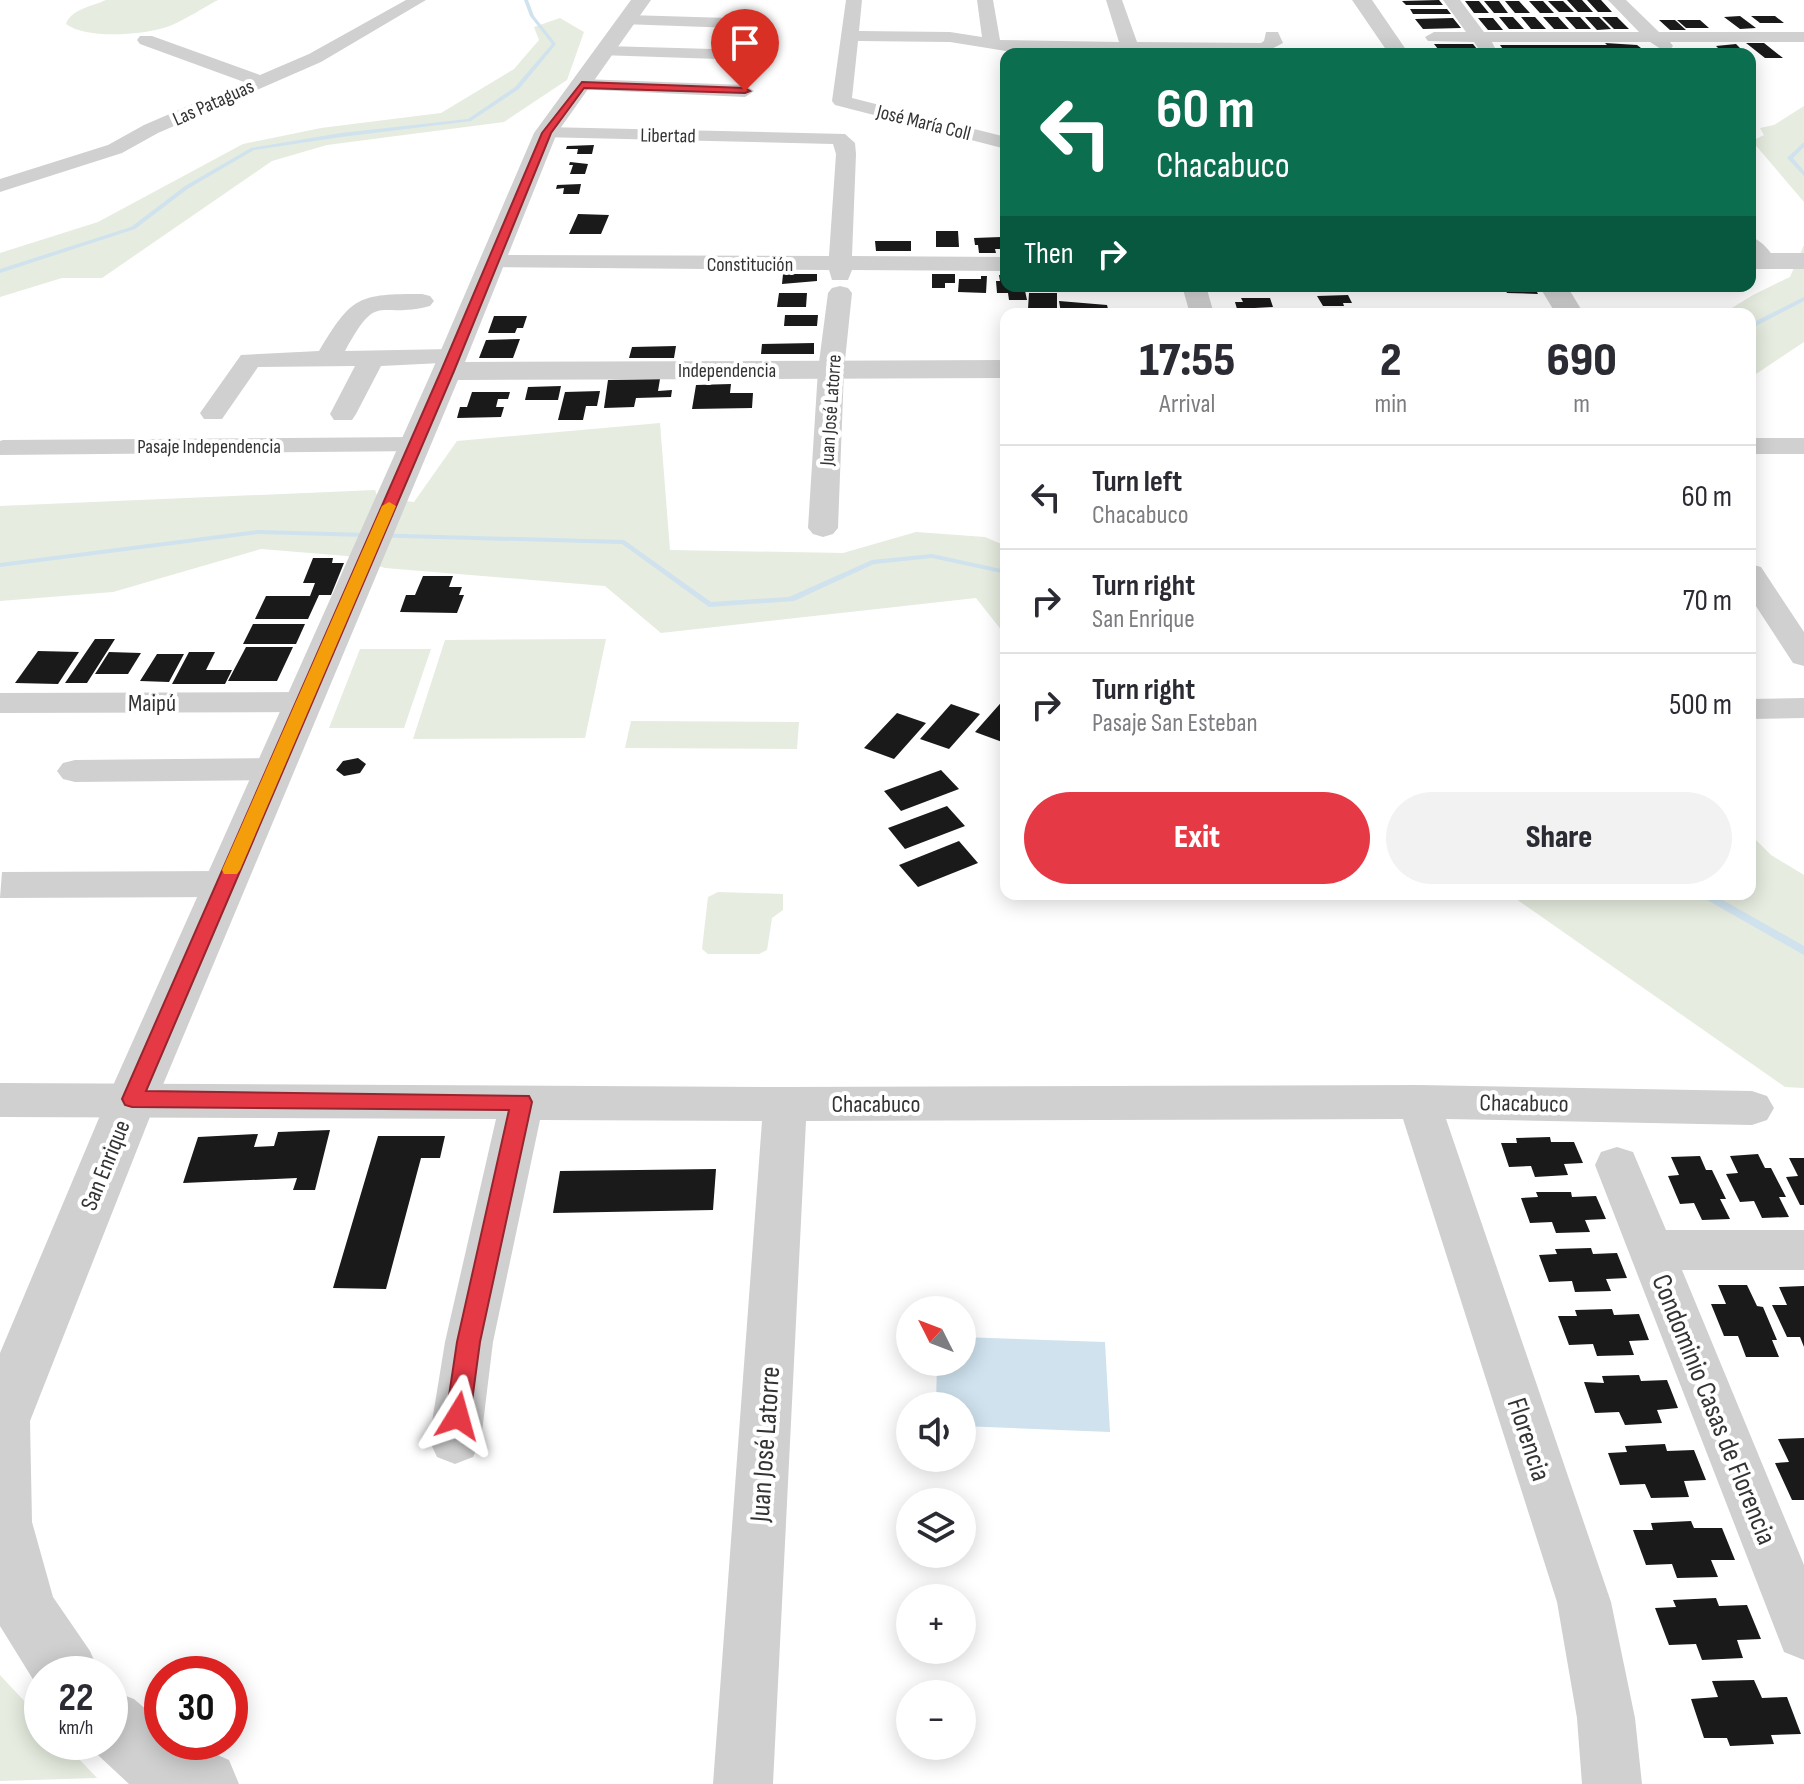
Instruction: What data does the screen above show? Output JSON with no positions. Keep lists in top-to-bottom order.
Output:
{
  "streets": {
    "street": [
      "Las Pataguas",
      "José María Coll",
      "Libertad",
      "Constitución",
      "Independencia",
      "Juan José Latorre",
      "Pasaje Independencia",
      "Maipú",
      "Chacabuco",
      "San Enrique",
      "Condominio Casas de Florencia",
      "Florencia"
    ]
  },
  "crossings": [
    ["Libertad", "Juan José Latorre"],
    ["Libertad", "San Enrique"],
    ["Constitución", "Juan José Latorre"],
    ["Constitución", "San Enrique"],
    ["Independencia", "Juan José Latorre"],
    ["Independencia", "San Enrique"],
    ["Juan José Latorre", "Chacabuco"],
    ["Pasaje Independencia", "San Enrique"],
    ["Maipú", "San Enrique"],
    ["Chacabuco", "San Enrique"],
    ["Chacabuco", "Florencia"]
  ],
  "north": "top left",
  "page": {
    "turn": ["60 m", "Chacabuco"],
    "then": "Then",
    "eta": [
      "17:55",
      "Arrival",
      "2",
      "min",
      "690",
      "m"
    ],
    "list": [
      {
        "name": "Turn left",
        "note": "Chacabuco",
        "value": "60 m"
      },
      {
        "name": "Turn right",
        "note": "San Enrique",
        "value": "70 m"
      },
      {
        "name": "Turn right",
        "note": "Pasaje San Esteban",
        "value": "500 m"
      }
    ],
    "buttons": ["Exit", "Share"],
    "map_buttons": ["+", "−"],
    "speed": "22 km/h",
    "limit": "30"
  }
}
